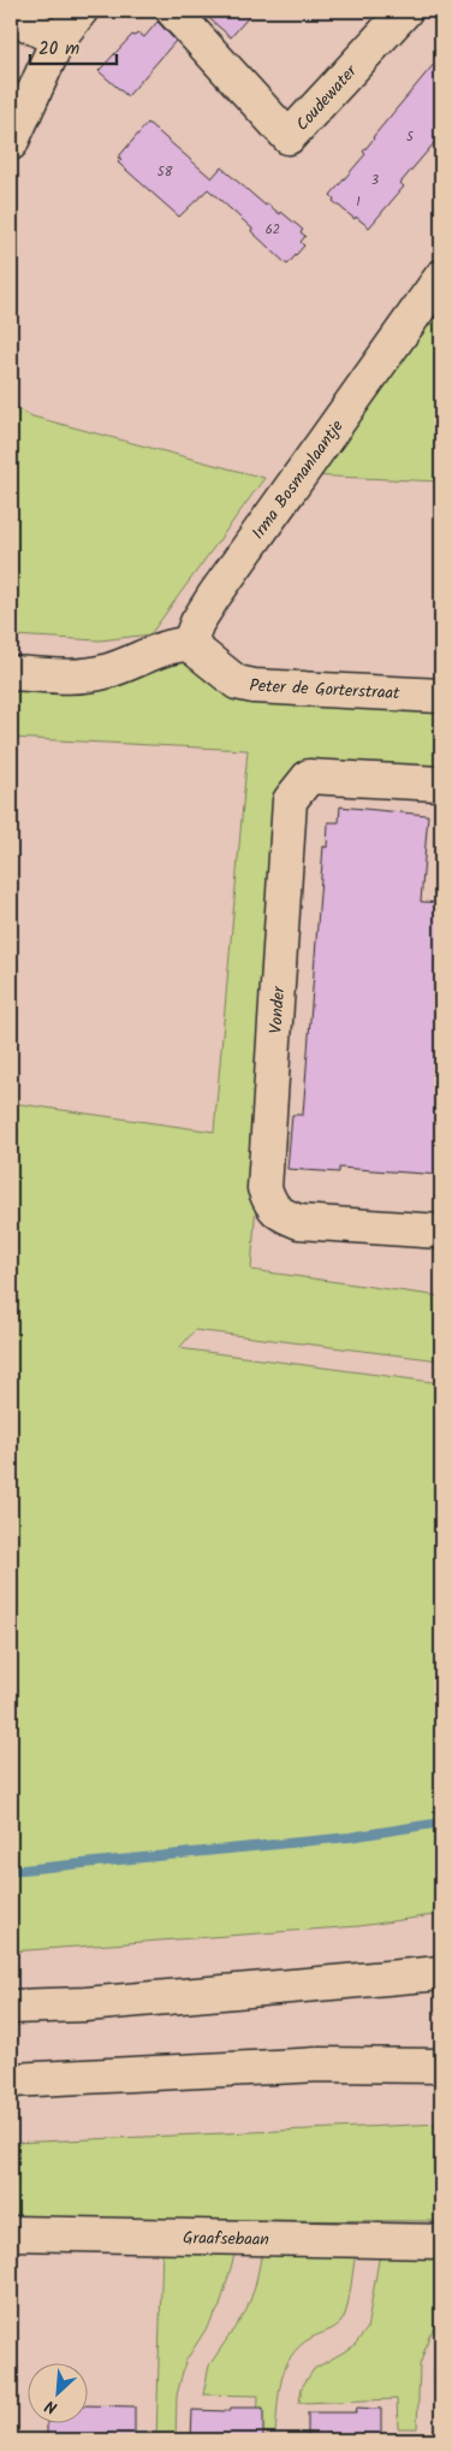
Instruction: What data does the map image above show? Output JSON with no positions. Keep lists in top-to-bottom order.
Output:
{
  "streets": {
    "main road": [
      "Coudewater",
      "Irma Bosmanlaantje",
      "Peter de Gorterstraat",
      "Vonder",
      "Graafsebaan"
    ]
  },
  "crossings": [
    ["Irma Bosmanlaantje", "Peter de Gorterstraat"]
  ],
  "house_numbers": [
    "5",
    "58",
    "3",
    "1",
    "62"
  ],
  "scale_bar": "20 m",
  "north": "bottom left"
}
